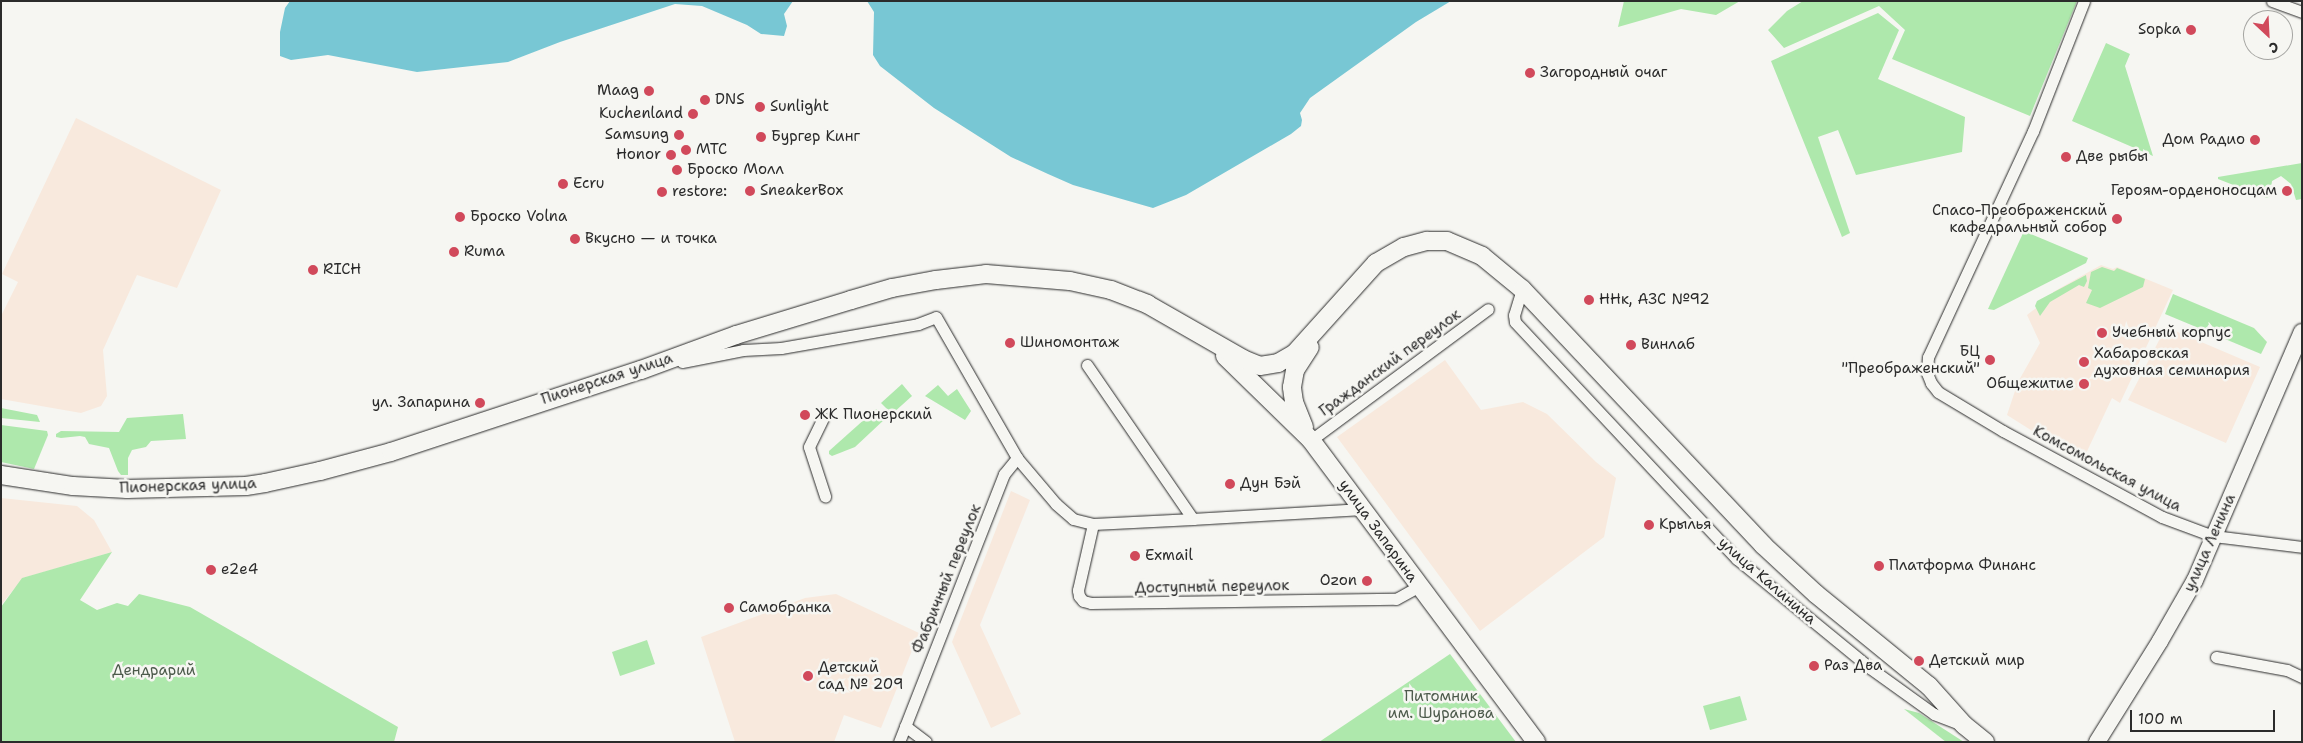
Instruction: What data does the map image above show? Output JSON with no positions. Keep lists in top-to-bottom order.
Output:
{
  "streets": {
    "main road": [
      "Пионерская улица",
      "улица Запарина",
      "улица Ленина",
      "улица Калинина"
    ],
    "street": [
      "Гражданский переулок",
      "Комсомольская улица",
      "Фабричный переулок",
      "Доступный переулок"
    ]
  },
  "crossings": [
    ["Гражданский переулок", "улица Запарина"],
    ["Пионерская улица", "улица Запарина"],
    ["Комсомольская улица", "улица Ленина"],
    ["улица Запарина", "Доступный переулок"]
  ],
  "parks": ["Дендрарий", "Питомник им. Шуранова"],
  "places": [
    "Sopka",
    "Загородный очаг",
    "Maag",
    "DNS",
    "Sunlight",
    "Kuchenland",
    "Samsung",
    "Бургер Кинг",
    "Дом Радио",
    "МТС",
    "Honor",
    "Две рыбы",
    "Броско Молл",
    "Ecru",
    "SneakerBox",
    "Героям-орденоносцам",
    "restore:",
    "Броско Volna",
    "Спасо-Преображенский кафедральный собор",
    "Вкусно — и точка",
    "Ruma",
    "RICH",
    "ННк, АЗС №92",
    "Учебный корпус",
    "Шиномонтаж",
    "Винлаб",
    "БЦ \"Преображенский\"",
    "Хабаровская духовная семинария",
    "Общежитие",
    "ул. Запарина",
    "ЖК Пионерский",
    "Дун Бэй",
    "Крылья",
    "Exmail",
    "Платформа Финанс",
    "е2е4",
    "Ozon",
    "Самобранка",
    "Детский мир",
    "Раз Два",
    "Детский сад № 209"
  ],
  "scale_bar": "100 m",
  "north": "bottom right"
}
